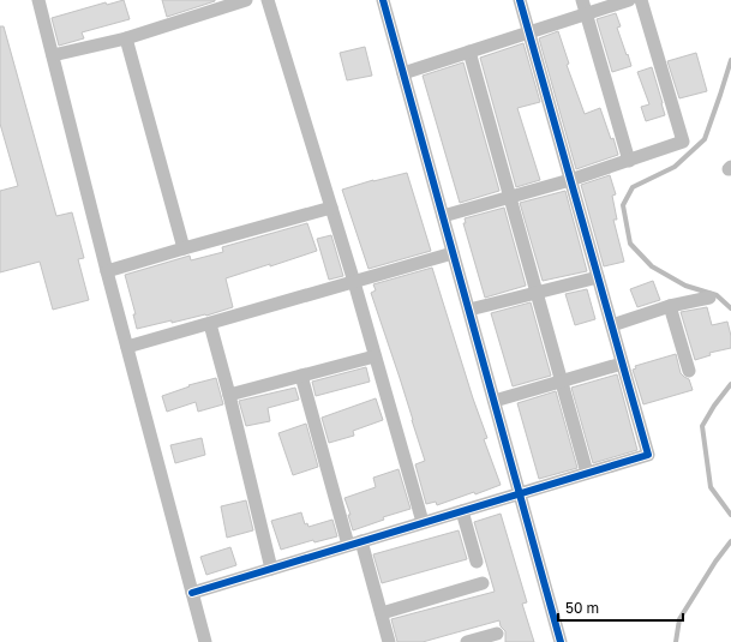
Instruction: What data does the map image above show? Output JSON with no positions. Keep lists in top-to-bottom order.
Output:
{
  "scale_bar": "50 m"
}
